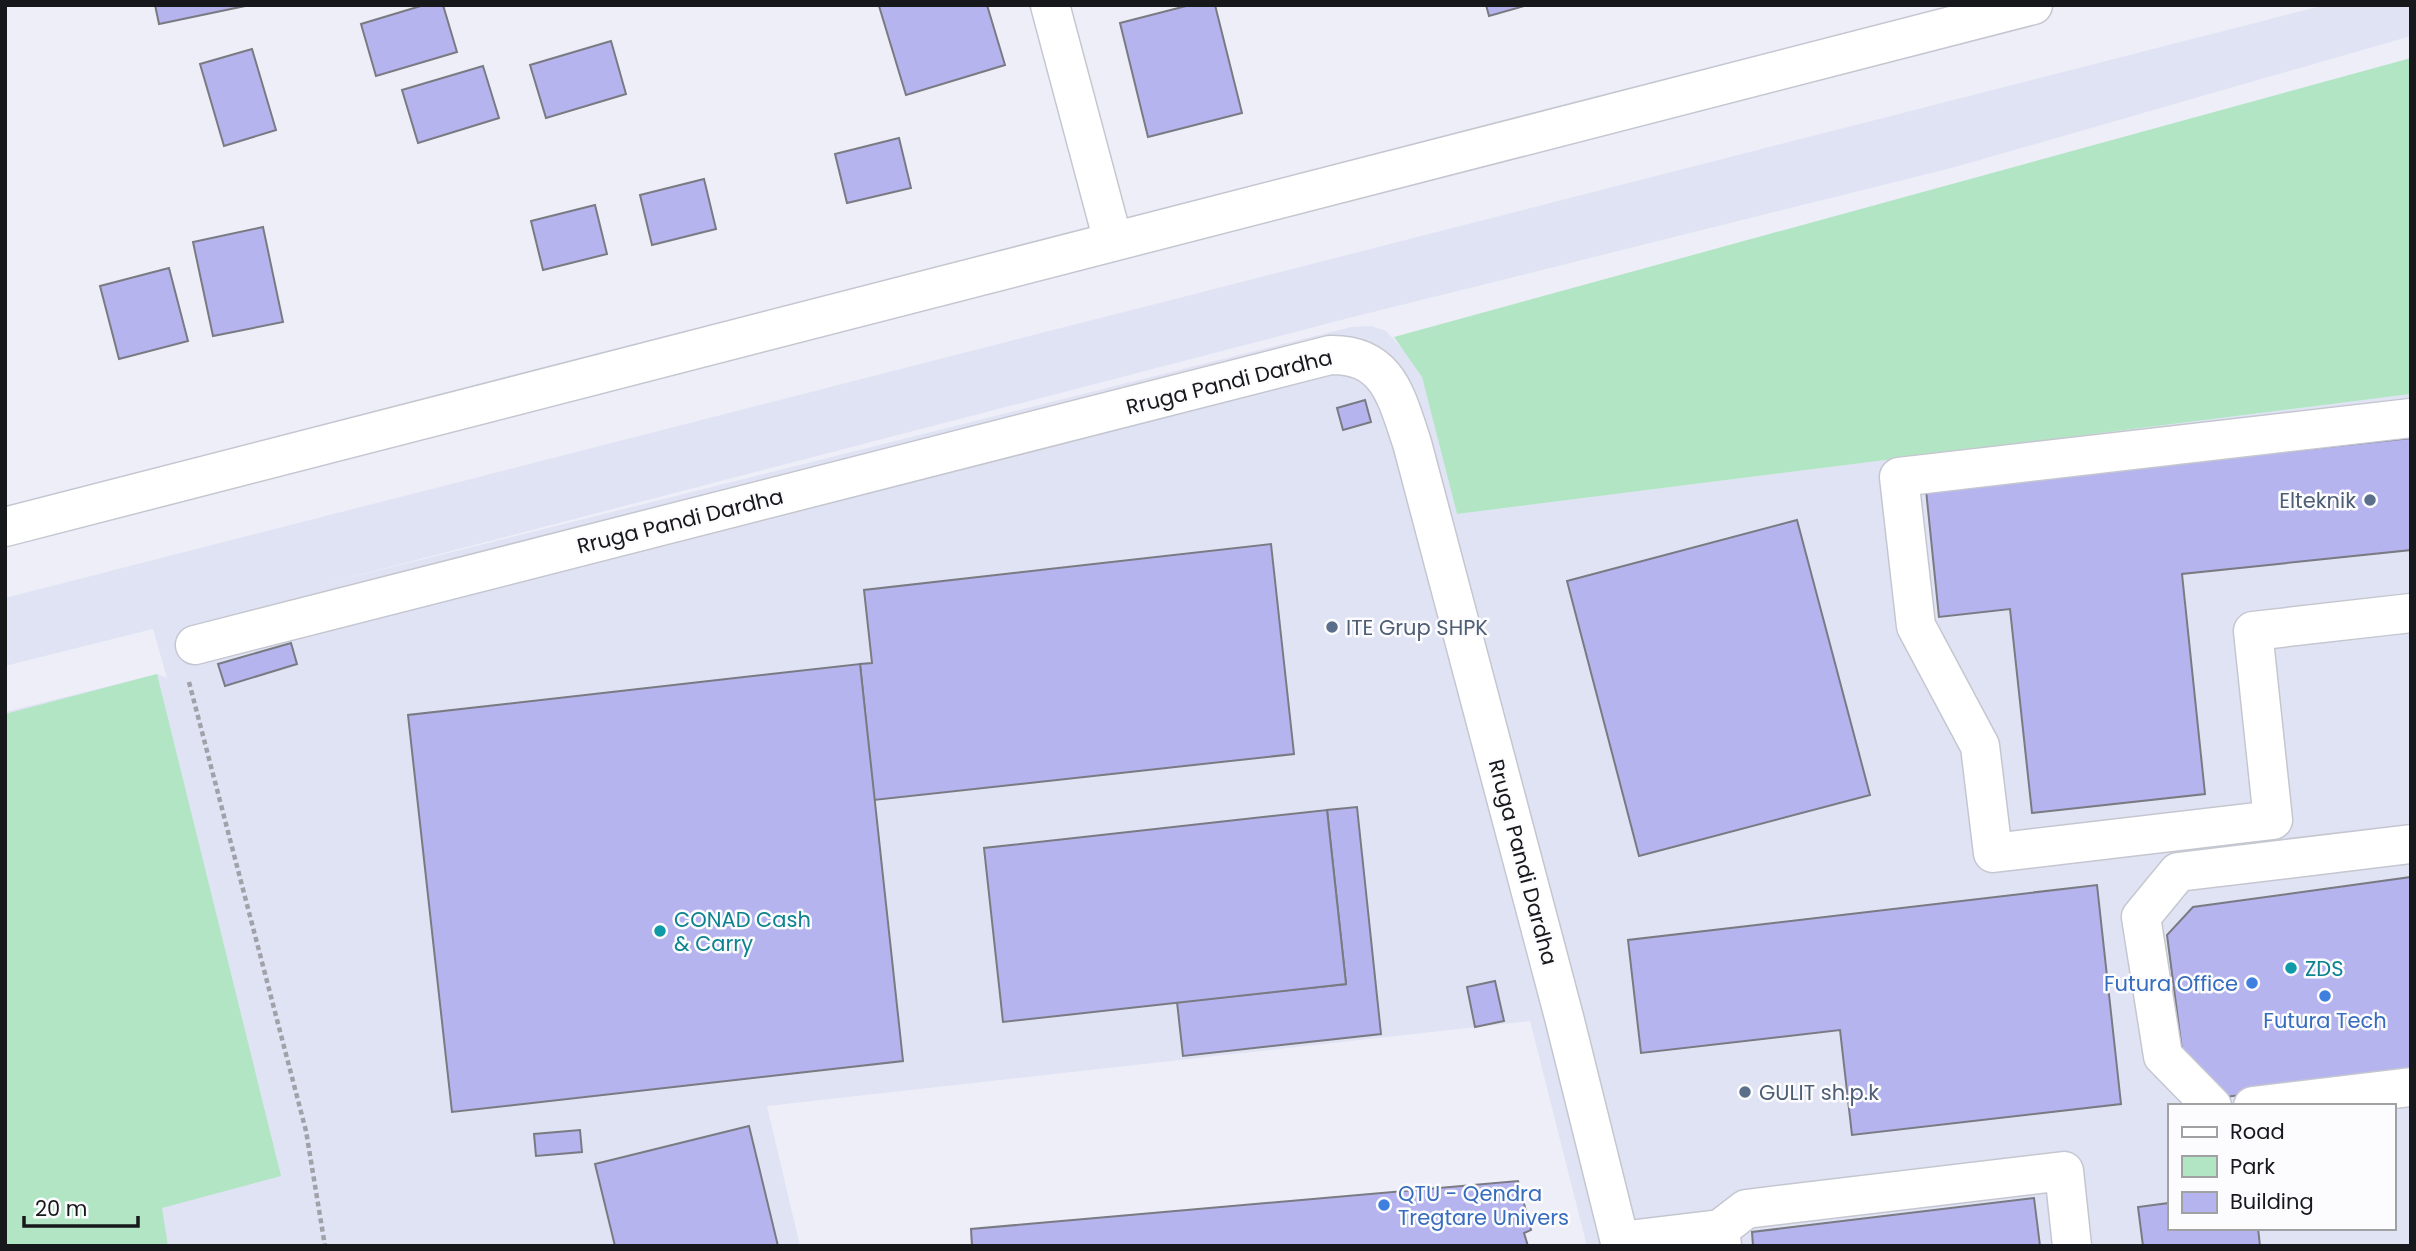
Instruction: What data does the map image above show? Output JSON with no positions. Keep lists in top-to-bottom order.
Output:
{
  "streets": {
    "street": ["Rruga Pandi Dardha"]
  },
  "places": [
    "Elteknik",
    "ITE Grup SHPK",
    "CONAD Cash & Carry",
    "ZDS",
    "Futura Office",
    "Futura Tech",
    "GULIT sh.p.k",
    "QTU - Qendra Tregtare Univers"
  ],
  "legend": ["Road", "Park", "Building"],
  "scale_bar": "20 m"
}
